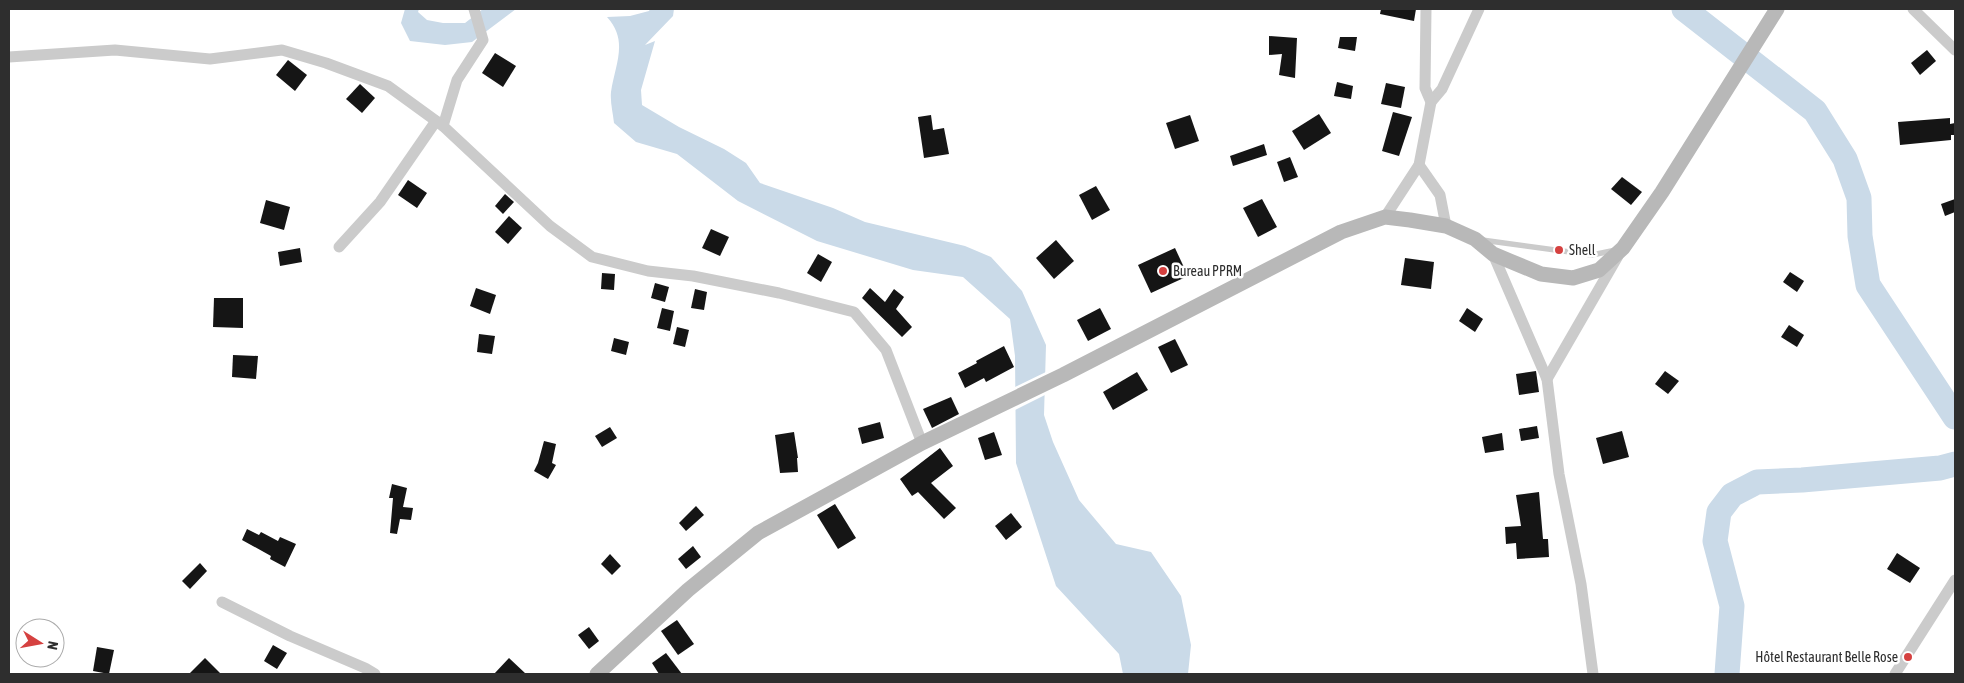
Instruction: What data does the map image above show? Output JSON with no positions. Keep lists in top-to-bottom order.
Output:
{
  "places": ["Shell", "Bureau PPRM", "Hôtel Restaurant Belle Rose"],
  "north": "right"
}
